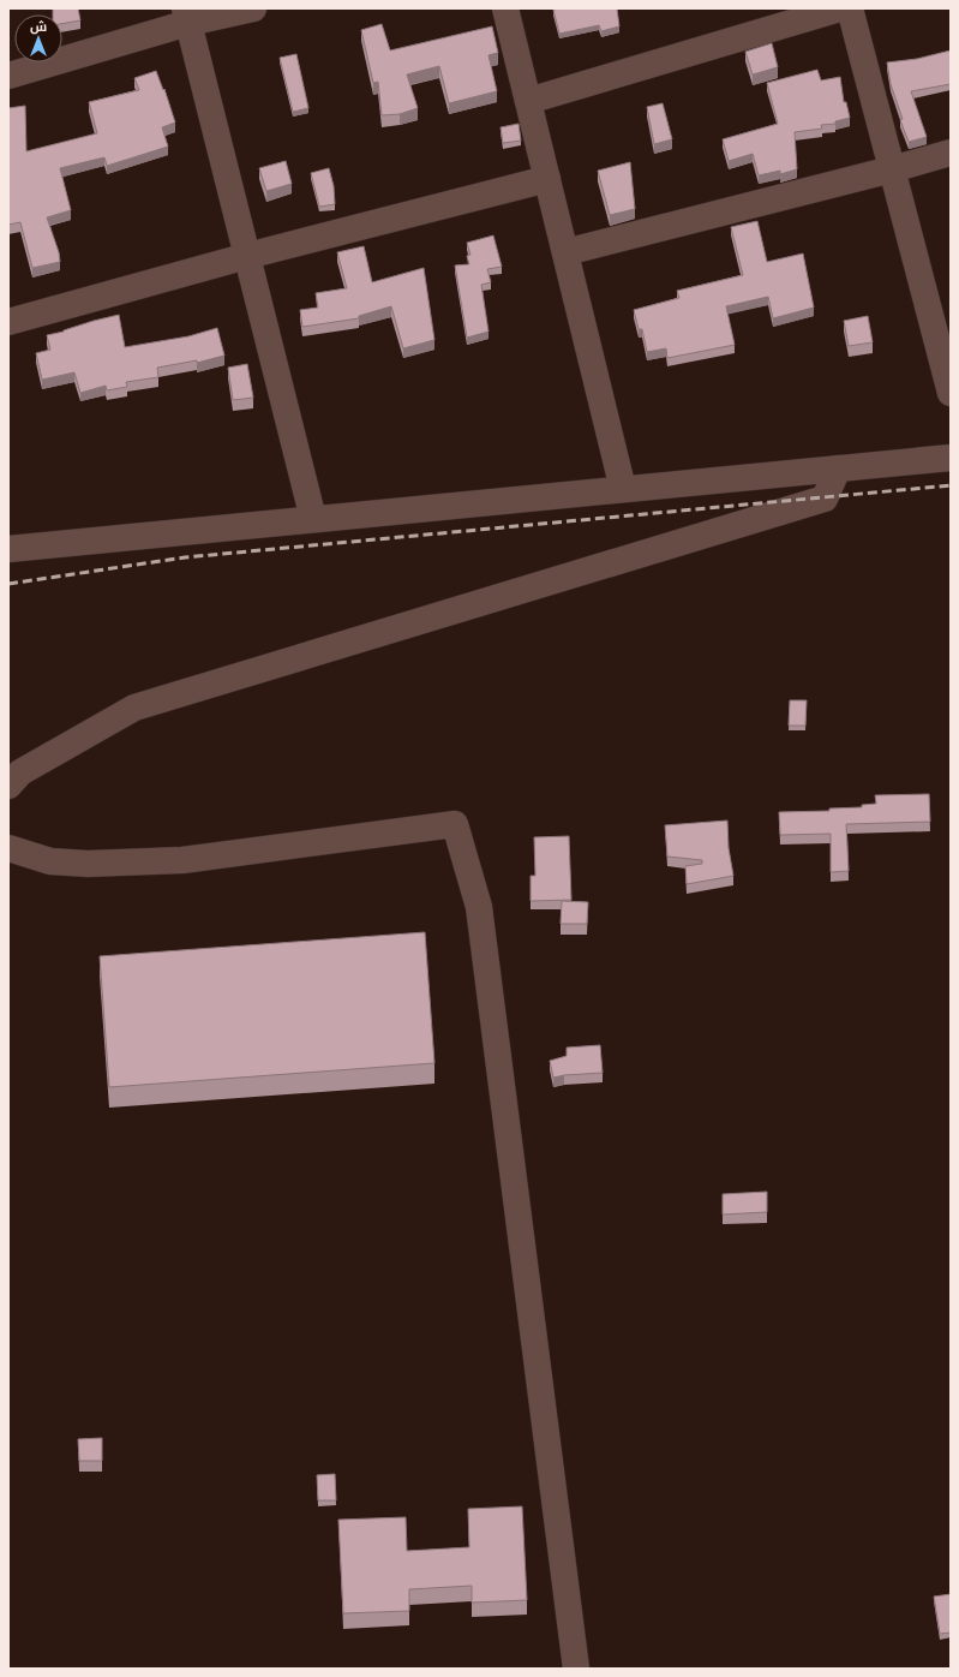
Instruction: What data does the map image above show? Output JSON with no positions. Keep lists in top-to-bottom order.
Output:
{
  "north": "top"
}
